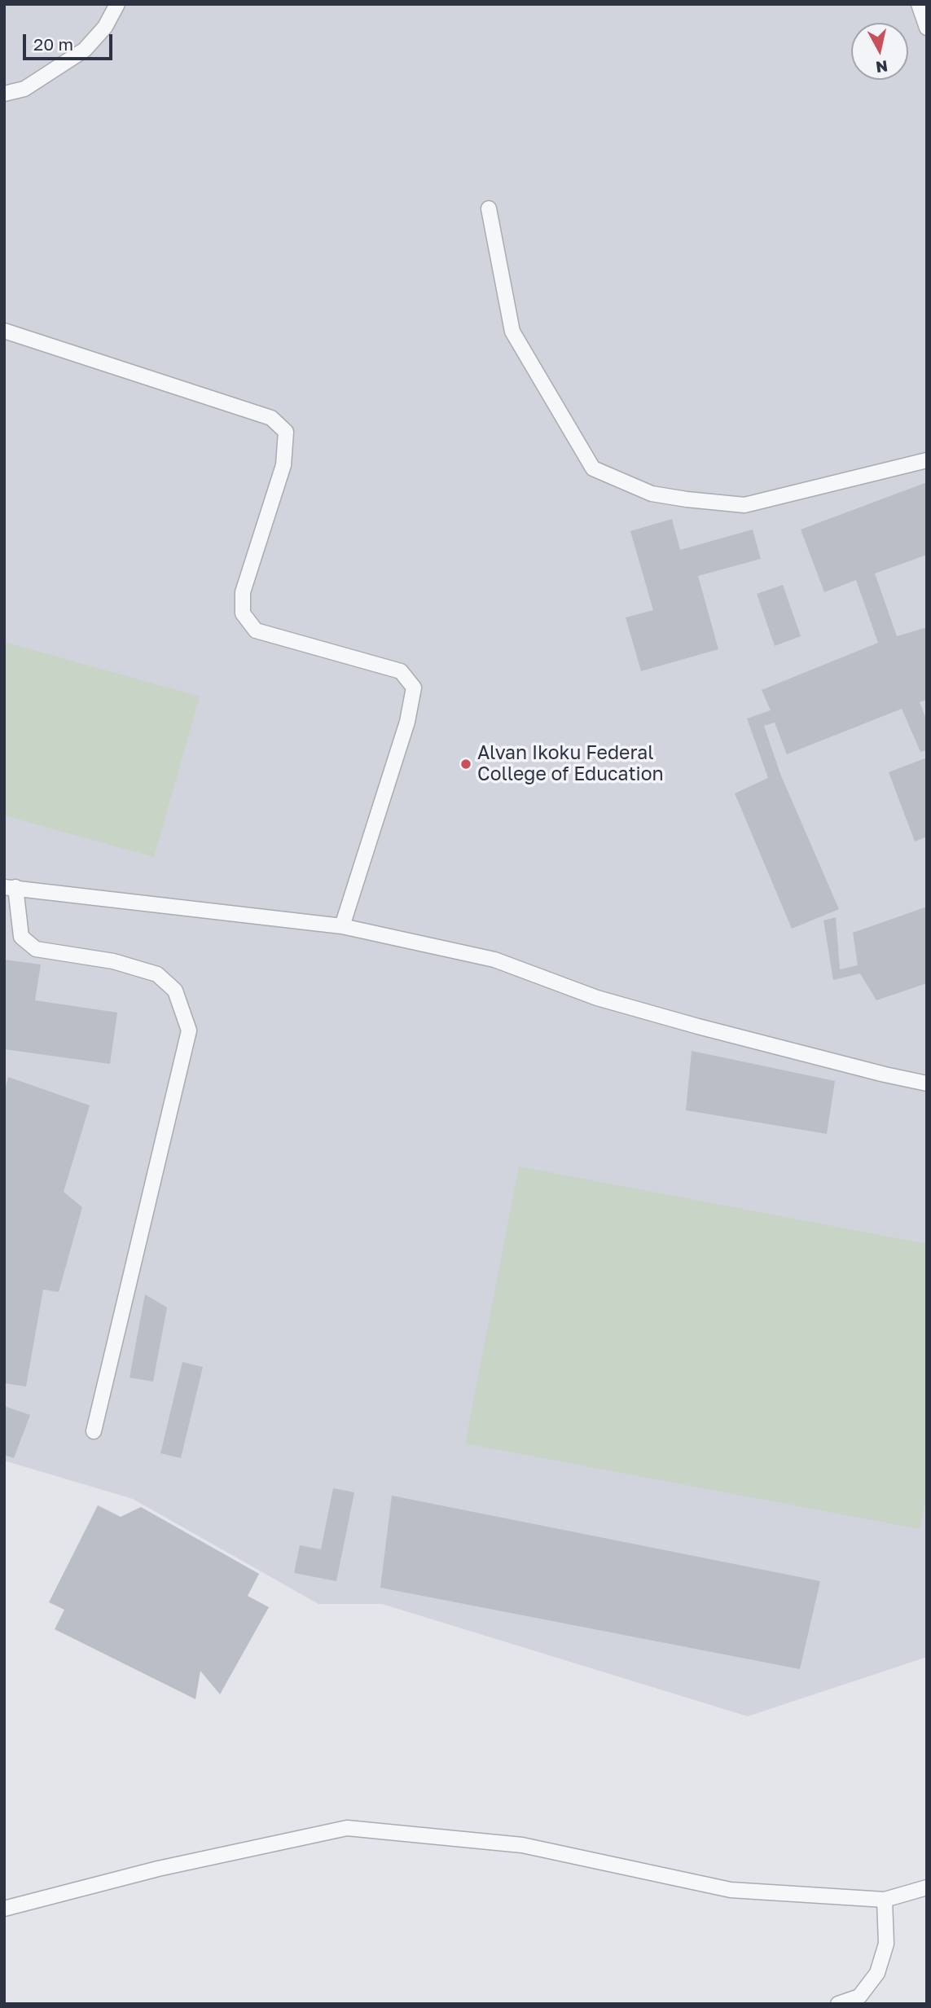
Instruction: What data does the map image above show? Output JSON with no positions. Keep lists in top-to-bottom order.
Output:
{
  "places": ["Alvan Ikoku Federal College of Education"],
  "scale_bar": "20 m",
  "north": "bottom"
}
